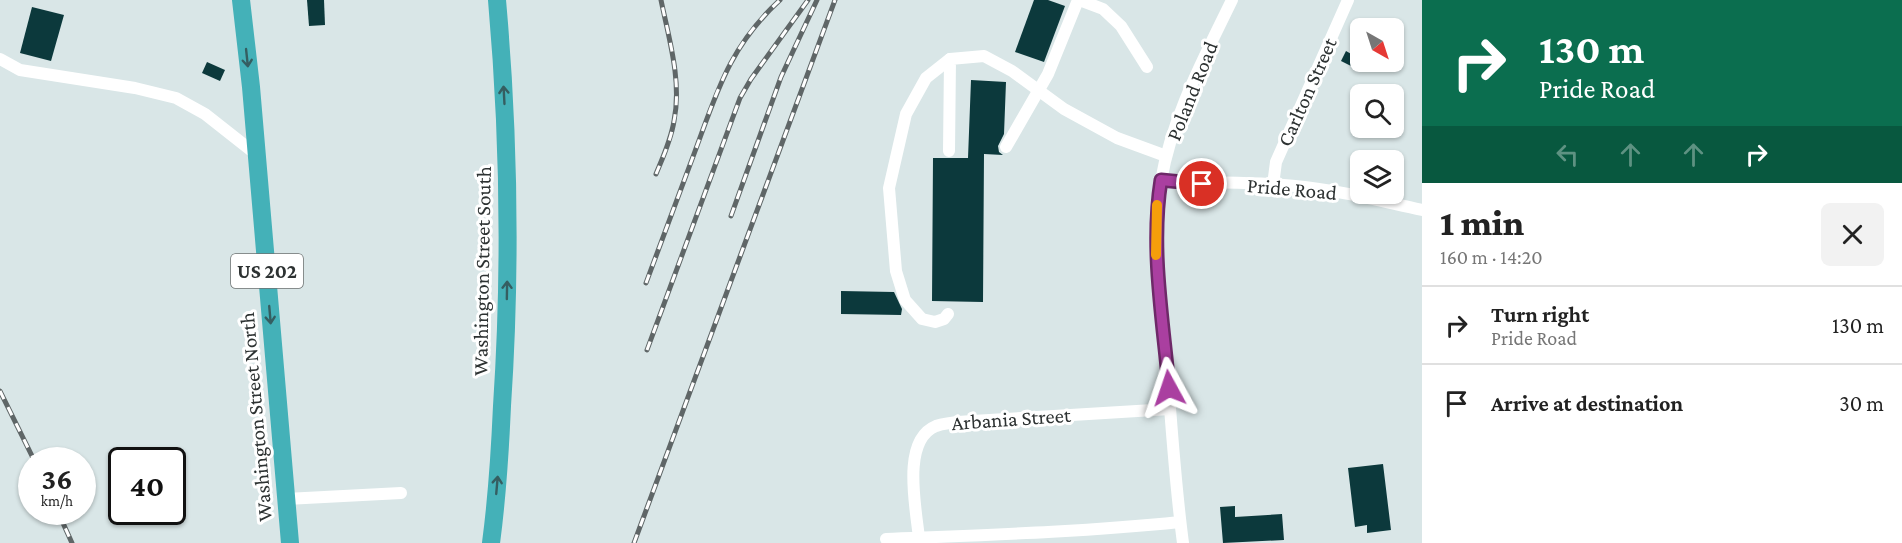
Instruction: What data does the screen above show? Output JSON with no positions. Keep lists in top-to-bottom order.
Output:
{
  "streets": {
    "highway": ["US 202", "Washington Street South", "Washington Street North"],
    "street": [
      "Poland Road",
      "Carlton Street",
      "Pride Road",
      "Arbania Street"
    ]
  },
  "crossings": [
    ["Poland Road", "Pride Road"],
    ["Poland Road", "Arbania Street"],
    ["Carlton Street", "Pride Road"]
  ],
  "one_way": ["Washington Street South", "Washington Street North"],
  "north": "bottom right",
  "page": {
    "turn": ["130 m", "Pride Road"],
    "heading": ["1 min", "160 m · 14:20"],
    "list": [
      {
        "name": "Turn right",
        "note": "Pride Road",
        "value": "130 m"
      },
      {
        "name": "Arrive at destination",
        "value": "30 m"
      }
    ],
    "speed": "36 km/h",
    "limit": "40"
  }
}
